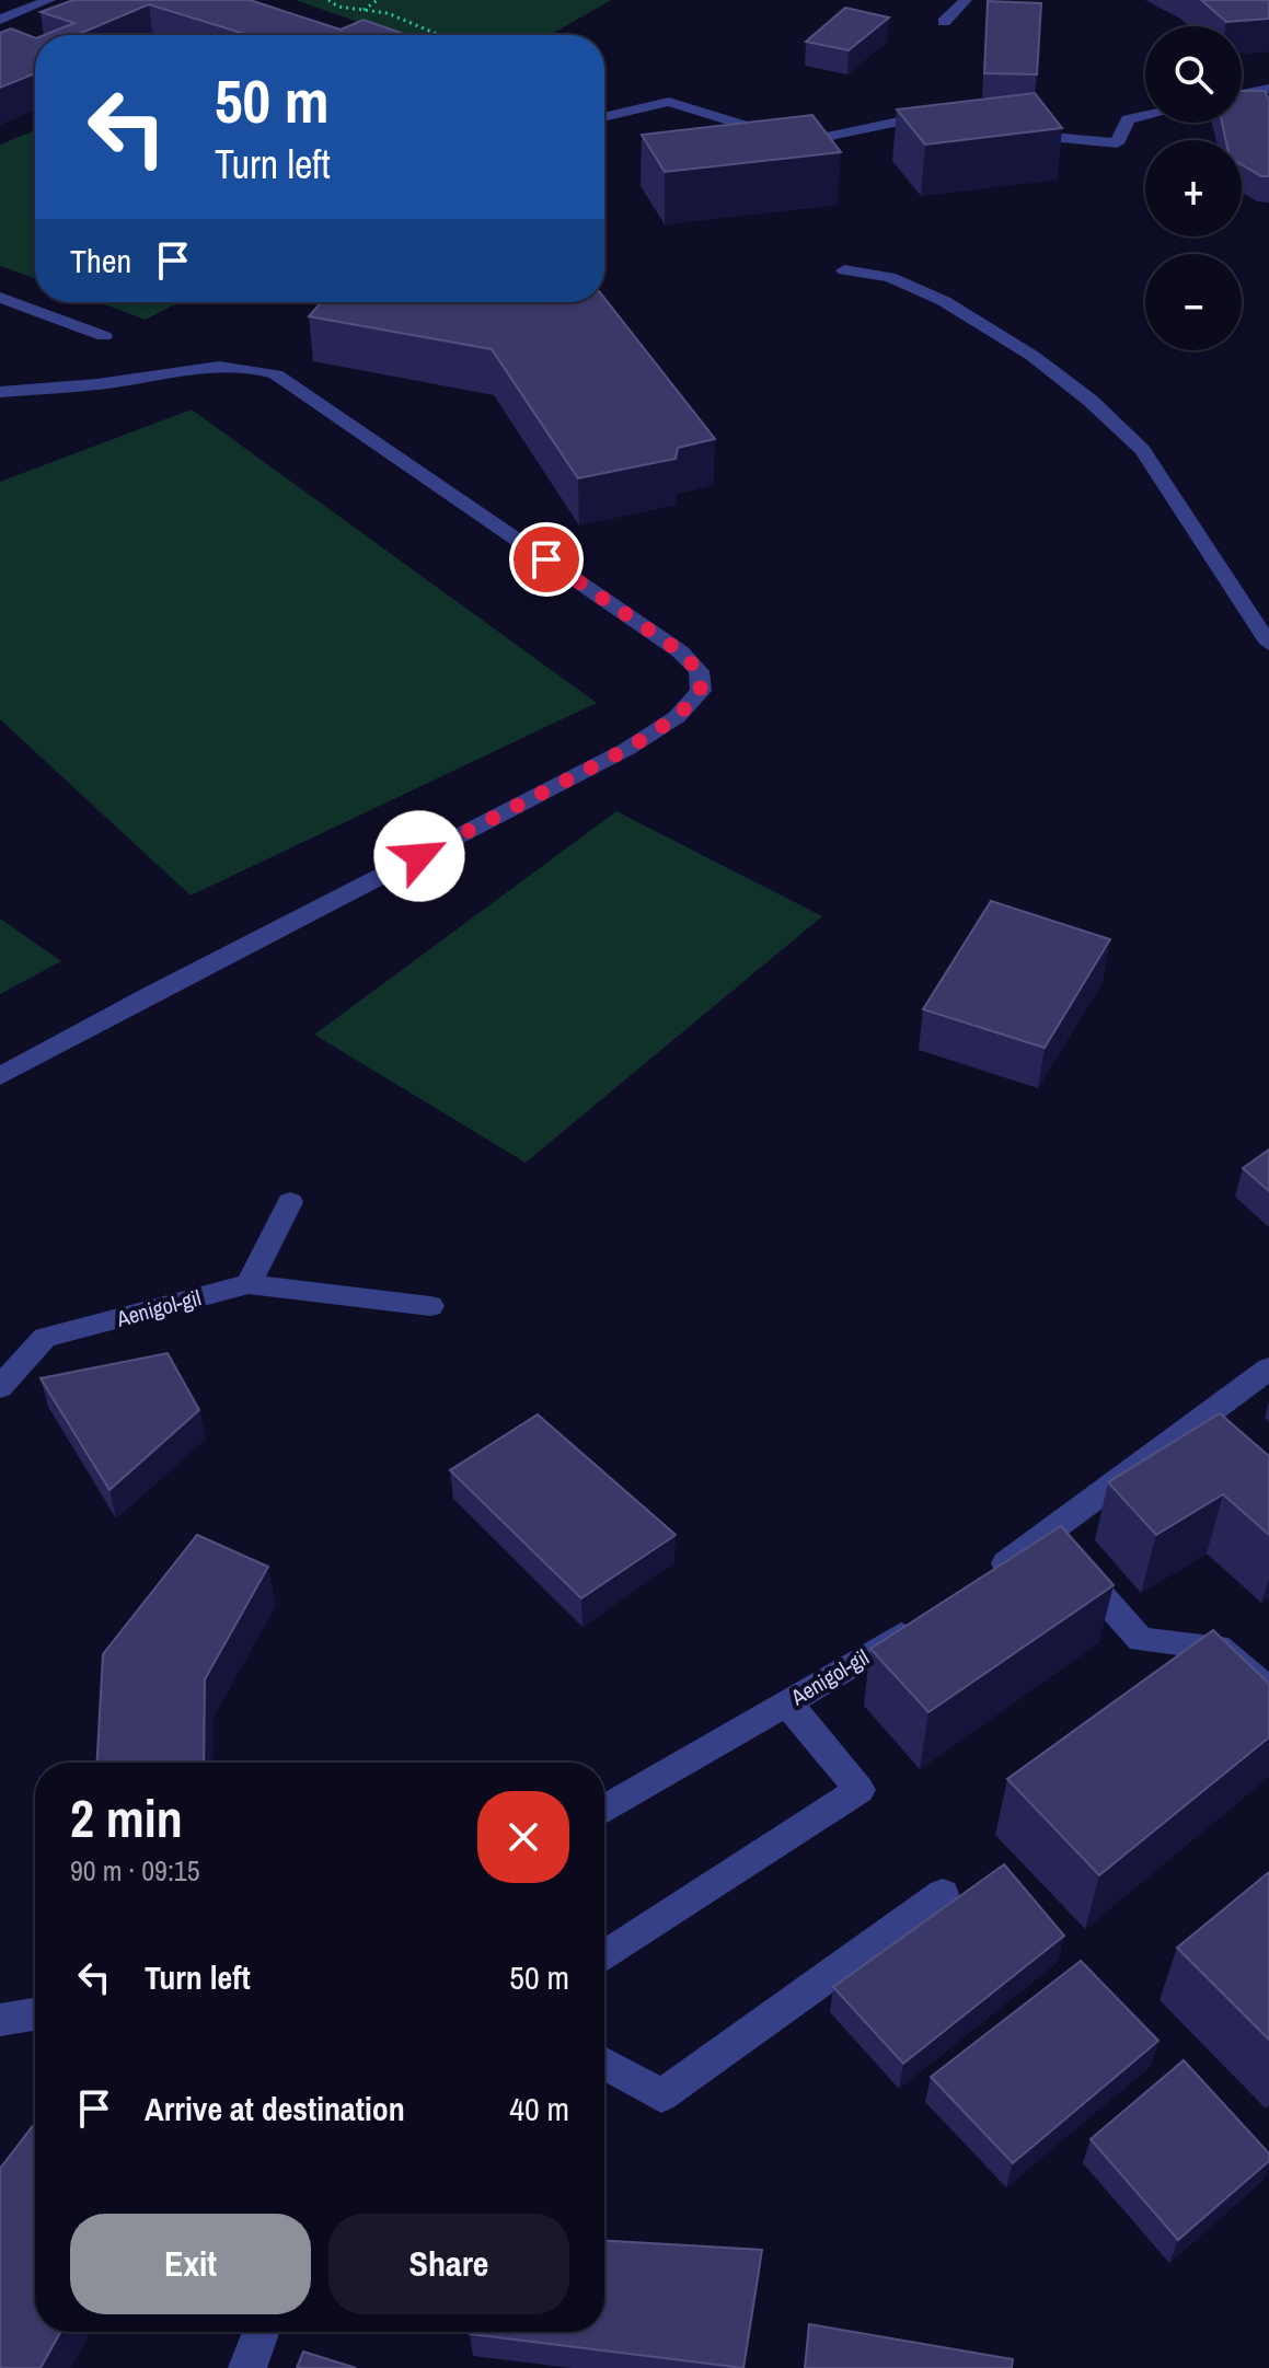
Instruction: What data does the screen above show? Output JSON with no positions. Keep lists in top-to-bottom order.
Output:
{
  "streets": {
    "street": ["Aenigol-gil"]
  },
  "page": {
    "map_buttons": ["+", "−"],
    "turn": ["50 m", "Turn left"],
    "then": "Then",
    "heading": ["2 min", "90 m · 09:15"],
    "list": [
      {
        "name": "Turn left",
        "value": "50 m"
      },
      {
        "name": "Arrive at destination",
        "value": "40 m"
      }
    ],
    "buttons": ["Exit", "Share"]
  }
}
